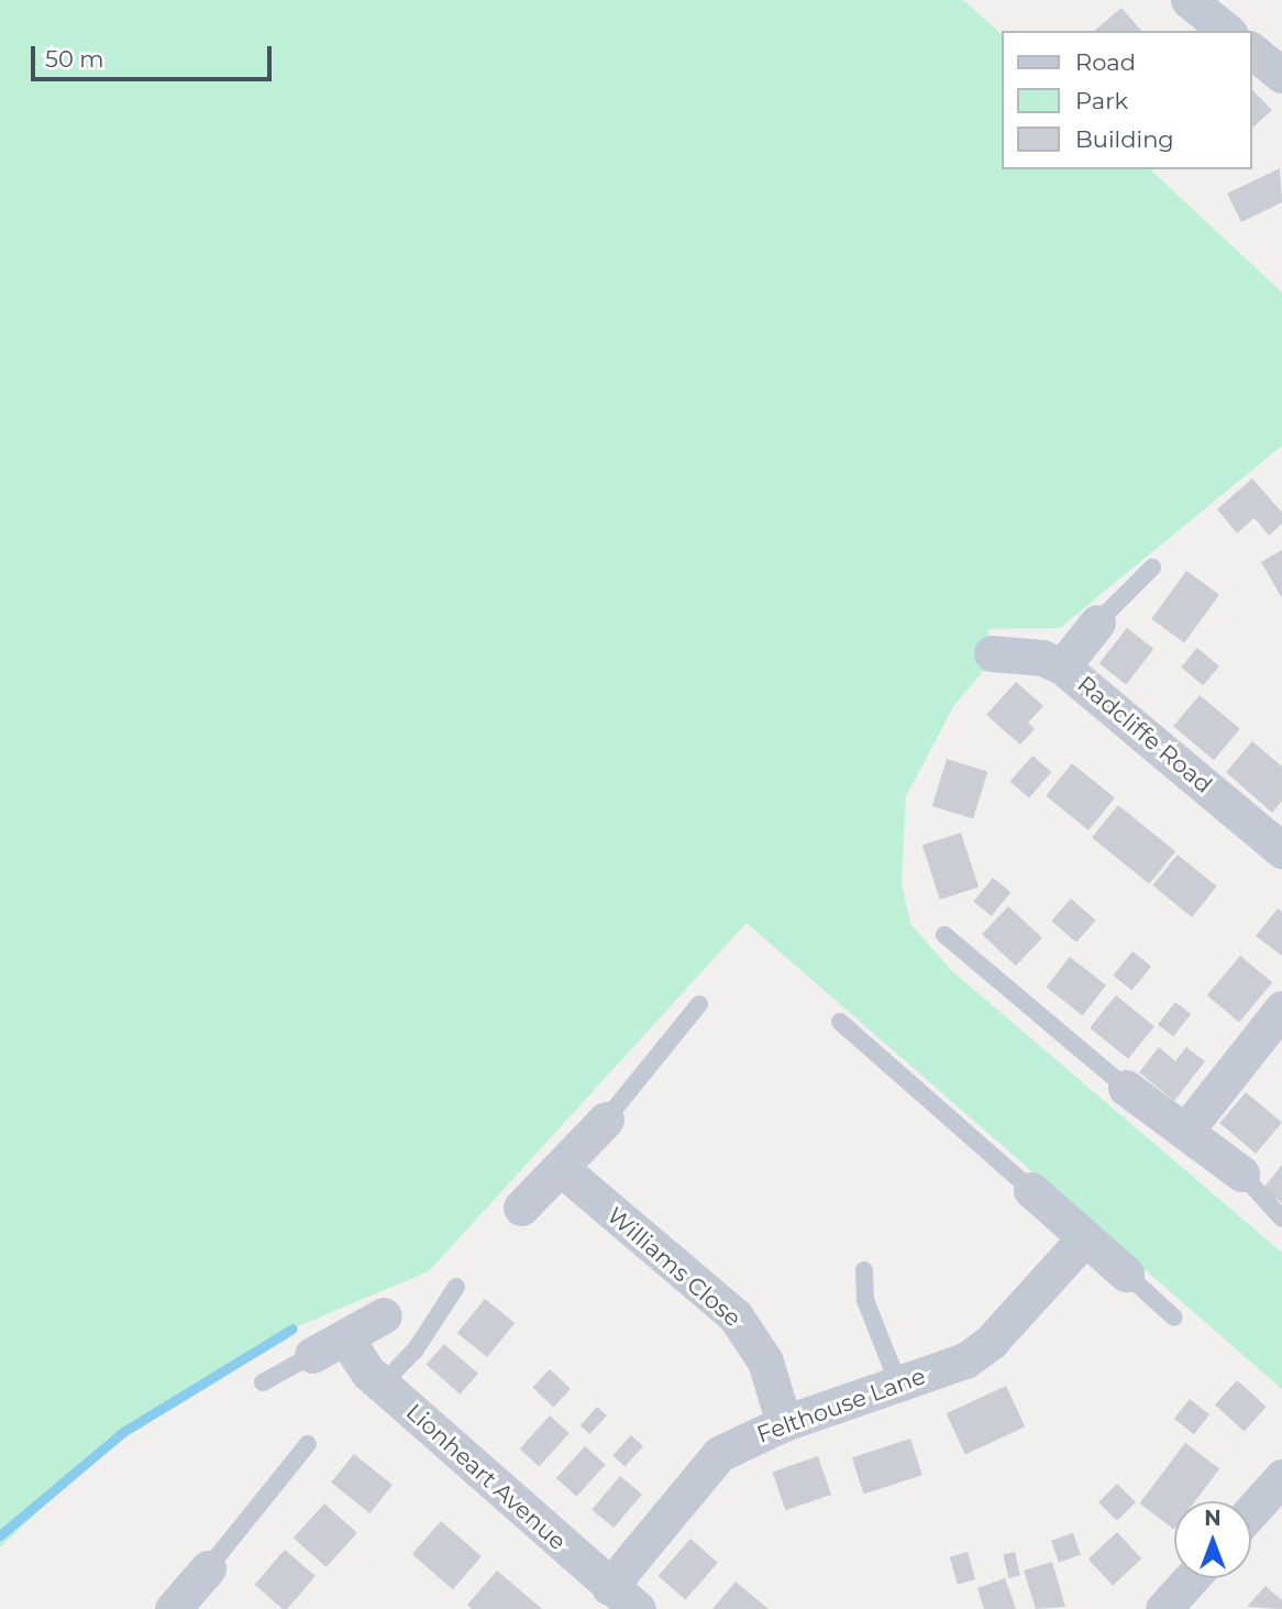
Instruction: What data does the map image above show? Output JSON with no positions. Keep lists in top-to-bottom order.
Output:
{
  "streets": {
    "street": [
      "Radcliffe Road",
      "Williams Close",
      "Felthouse Lane",
      "Lionheart Avenue"
    ]
  },
  "crossings": [
    ["Williams Close", "Felthouse Lane"],
    ["Felthouse Lane", "Lionheart Avenue"]
  ],
  "legend": ["Road", "Park", "Building"],
  "scale_bar": "50 m",
  "north": "top"
}
